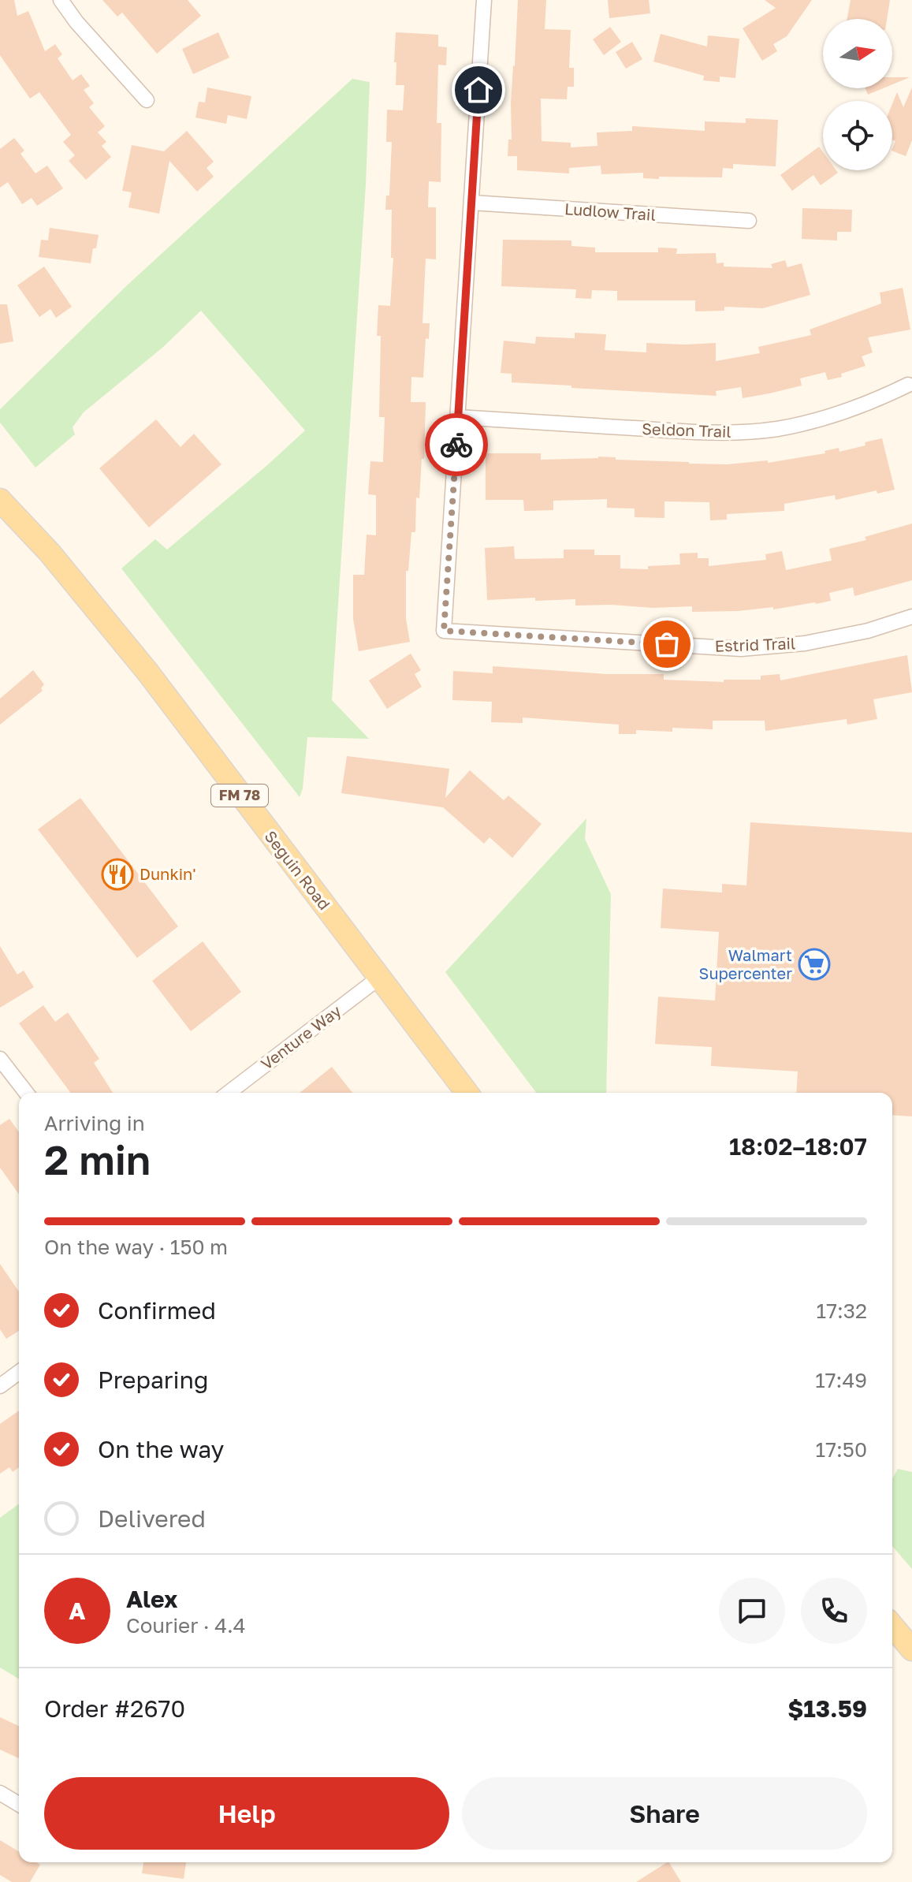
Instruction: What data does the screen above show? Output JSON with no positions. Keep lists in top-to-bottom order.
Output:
{
  "streets": {
    "main road": ["FM 78", "Seguin Road"],
    "street": [
      "Ludlow Trail",
      "Seldon Trail",
      "Estrid Trail",
      "Venture Way"
    ]
  },
  "crossings": [
    ["Seldon Trail", "Estrid Trail"],
    ["Seguin Road", "Venture Way"]
  ],
  "places": {
    "restaurant": ["Dunkin'"],
    "supermarket": ["Walmart Supercenter"]
  },
  "north": "right",
  "page": {
    "heading": ["2 min", "Arriving in", "18:02–18:07"],
    "panel": [
      "Alex",
      "Courier · 4.4",
      "Order #2670",
      "$13.59"
    ],
    "bar": "On the way · 150 m",
    "list": [
      ["Confirmed", "17:32"],
      ["Preparing", "17:49"],
      ["On the way", "17:50"],
      "Delivered"
    ],
    "round": "A",
    "buttons": ["Help", "Share"]
  }
}
